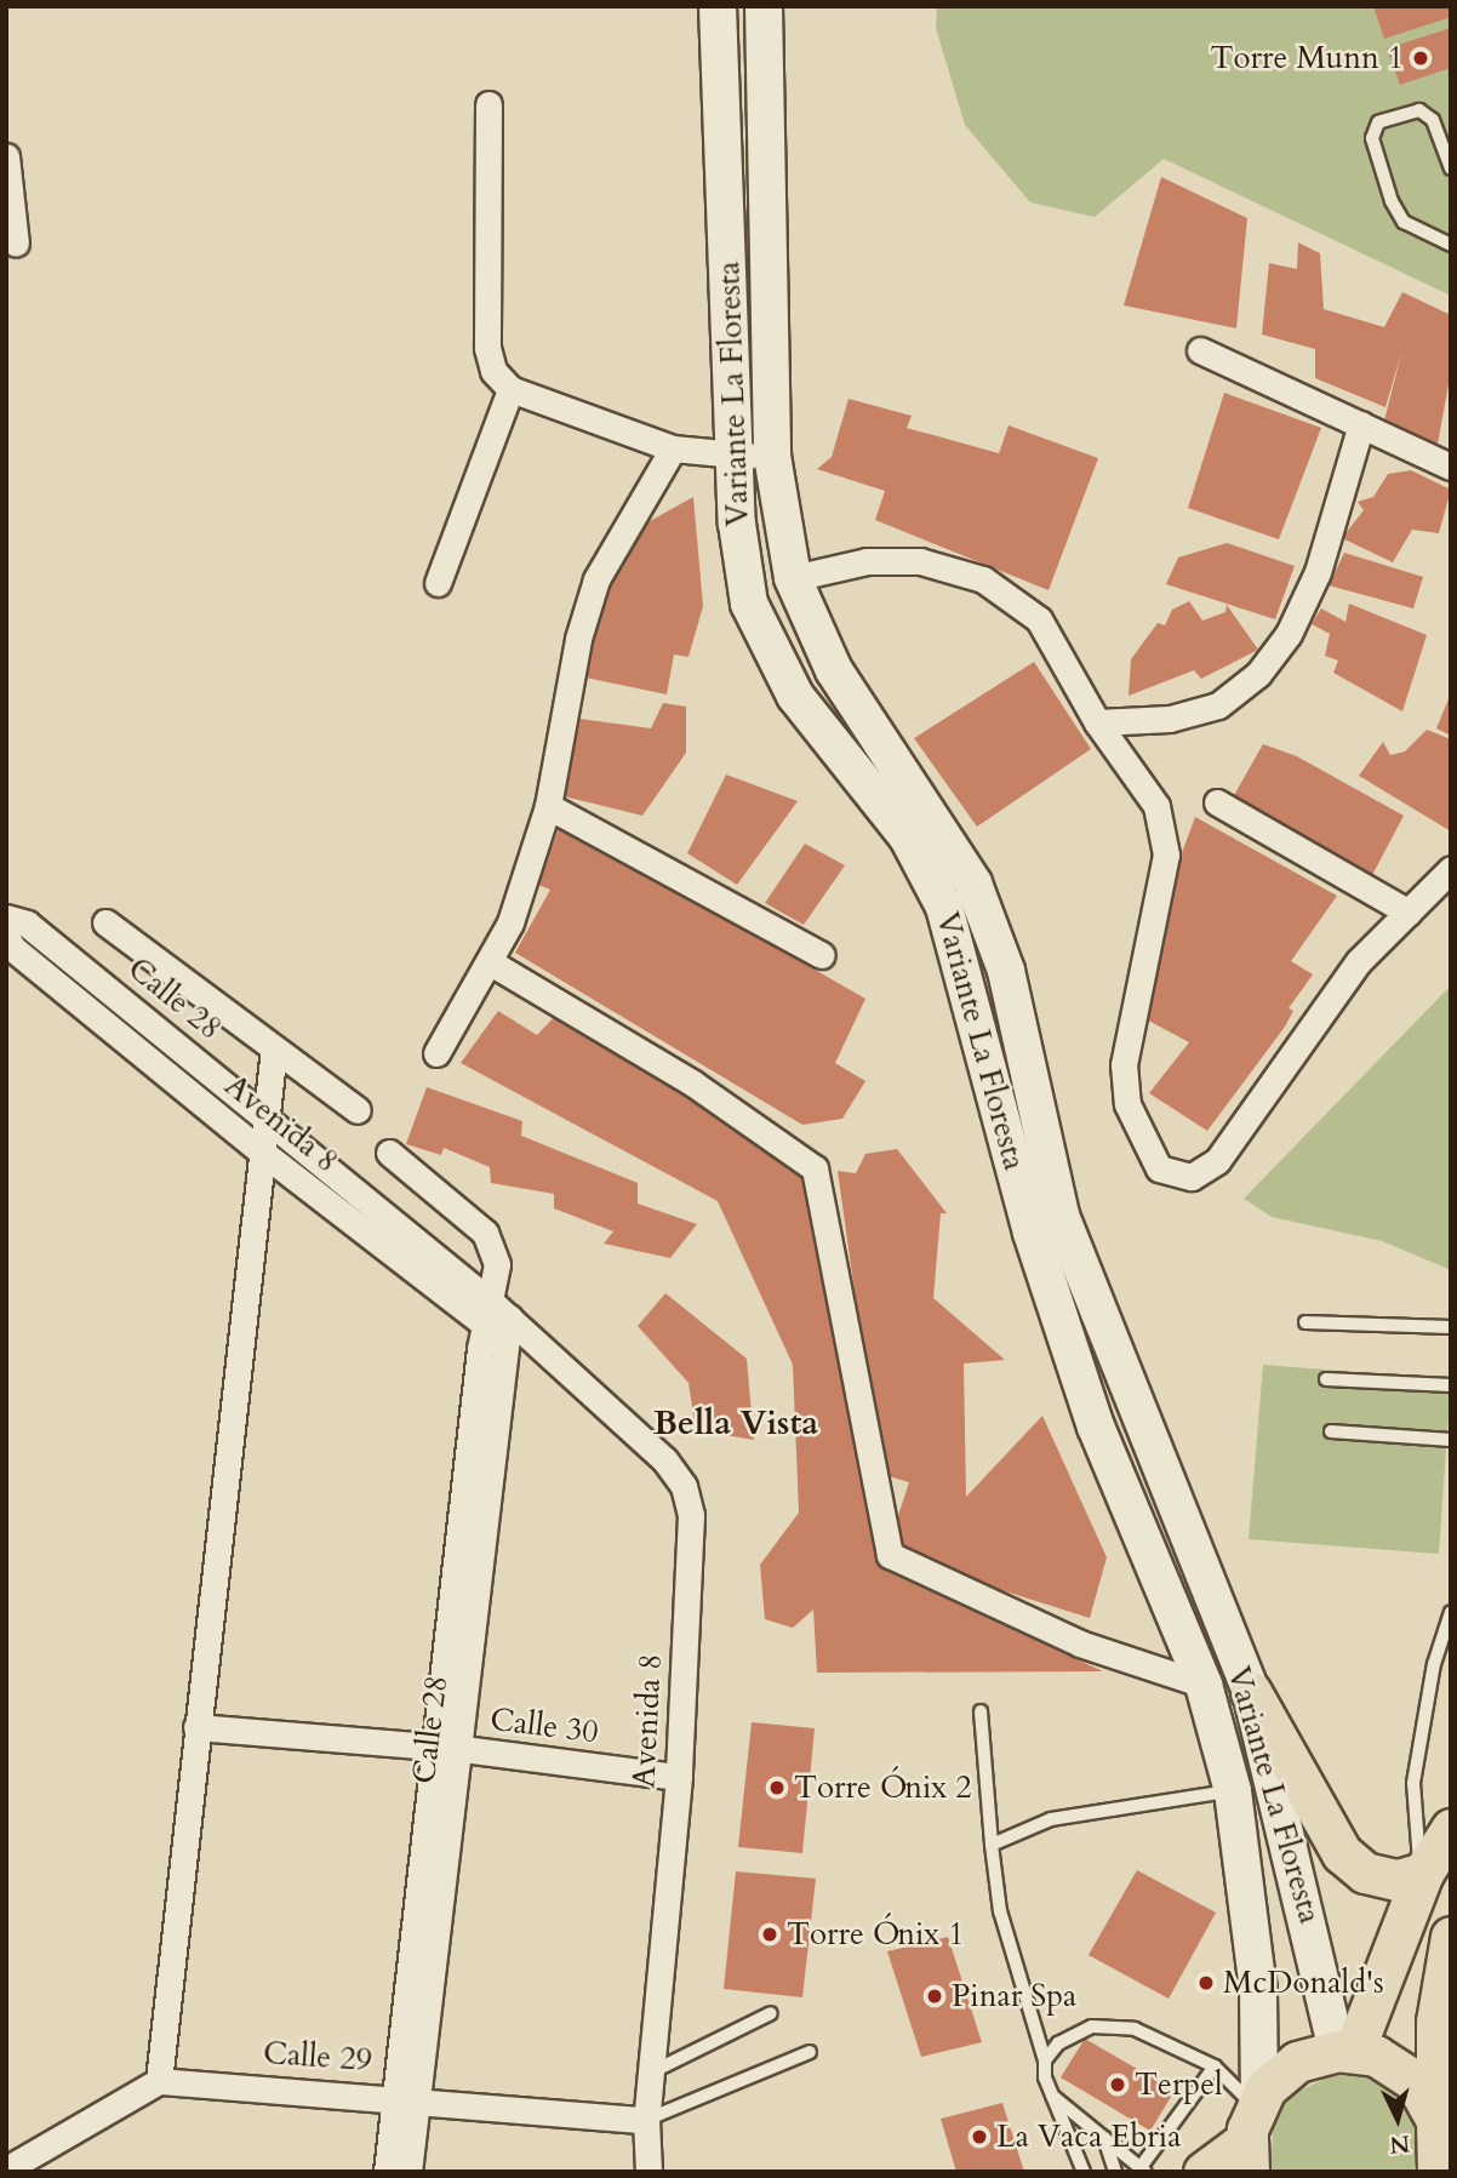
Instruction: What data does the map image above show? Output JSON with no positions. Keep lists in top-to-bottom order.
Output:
{
  "streets": {
    "main road": ["Variante La Floresta"],
    "street": [
      "Calle 28",
      "Avenida 8",
      "Calle 30",
      "Calle 29"
    ]
  },
  "crossings": [
    ["Calle 28", "Avenida 8"],
    ["Calle 28", "Calle 30"],
    ["Calle 28", "Calle 29"],
    ["Avenida 8", "Calle 30"],
    ["Avenida 8", "Calle 29"]
  ],
  "districts": ["Bella Vista"],
  "places": [
    "Torre Munn 1",
    "Torre Ónix 2",
    "Torre Ónix 1",
    "McDonald's",
    "Pinar Spa",
    "Terpel",
    "La Vaca Ebria"
  ],
  "north": "bottom"
}
